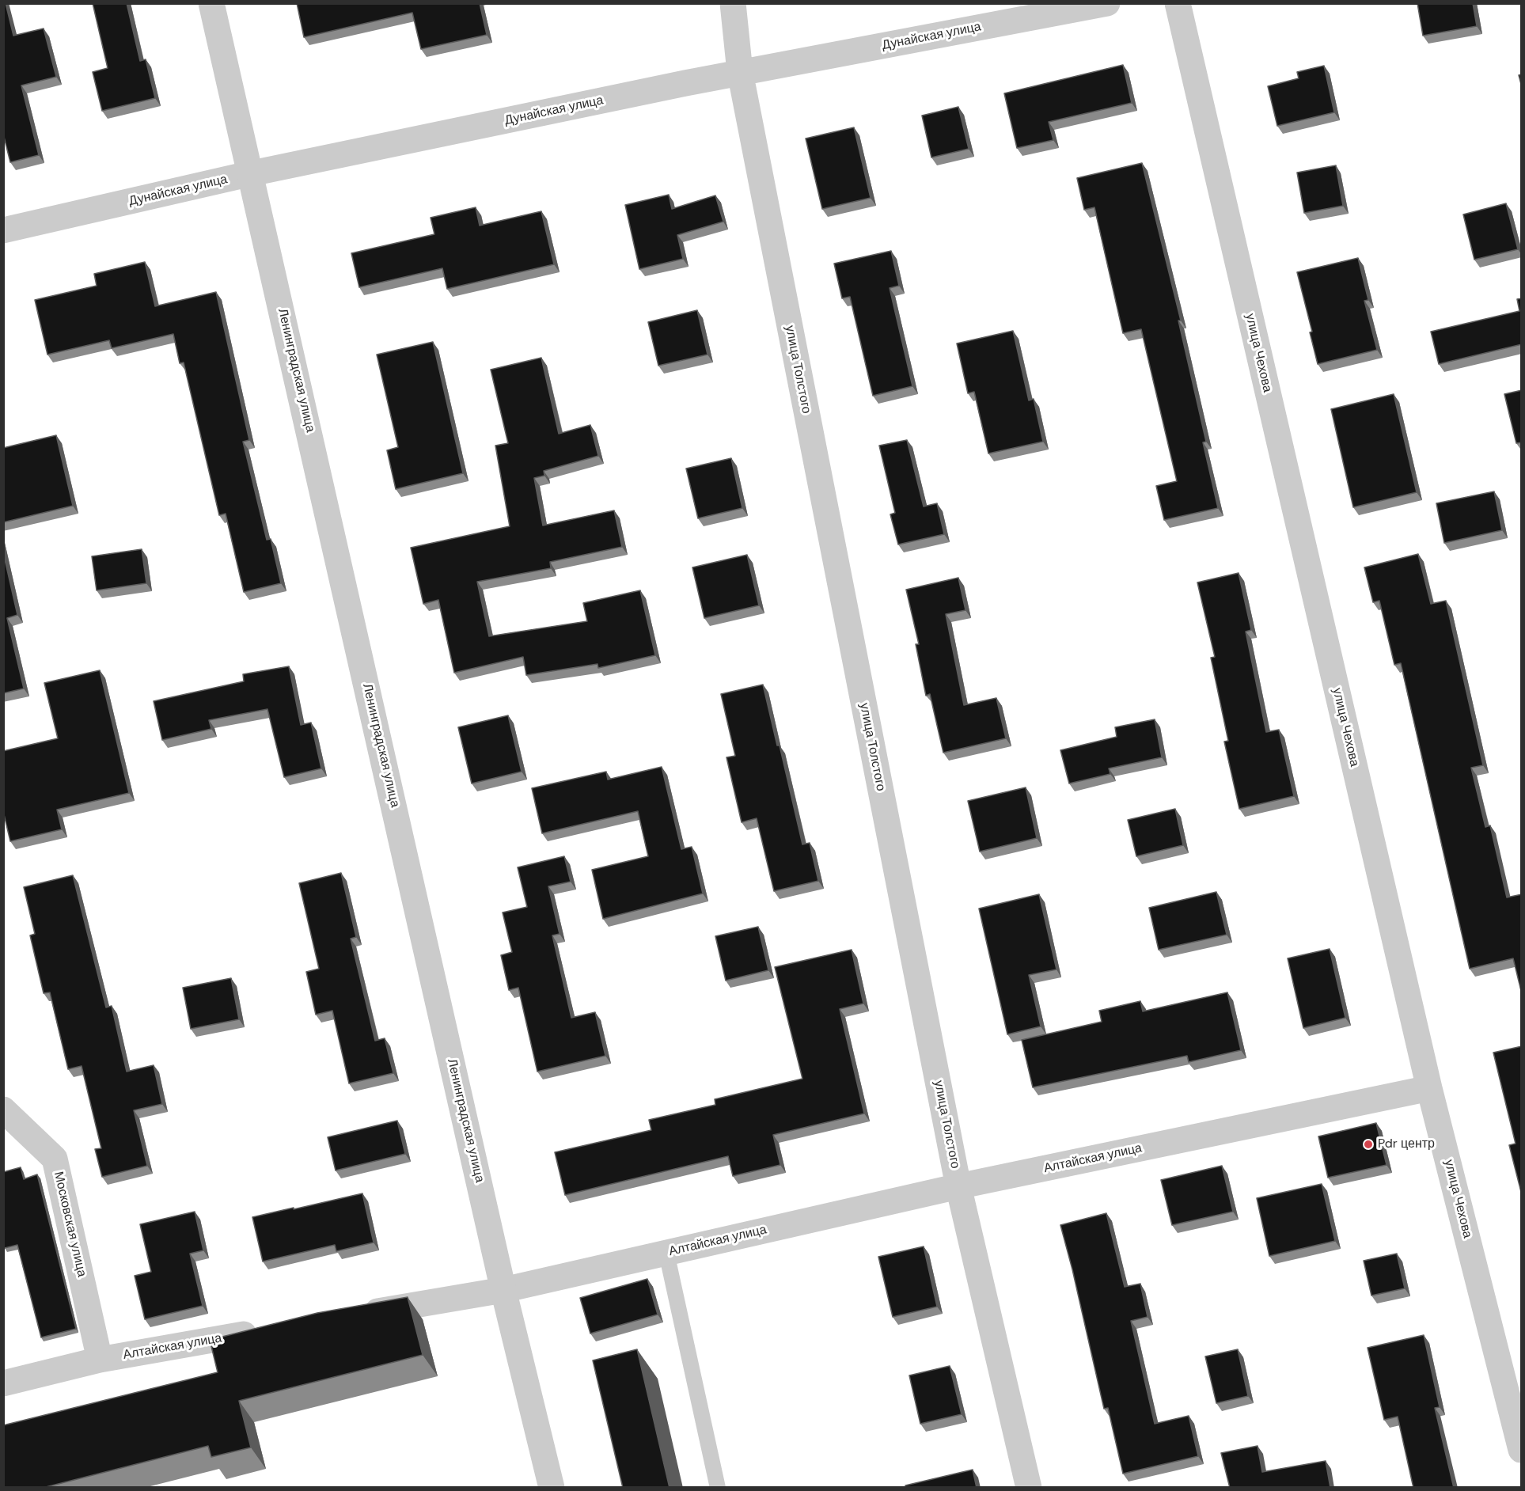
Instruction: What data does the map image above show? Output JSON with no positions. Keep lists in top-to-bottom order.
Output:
{
  "streets": {
    "street": [
      "Дунайская улица",
      "улица Чехова",
      "улица Толстого",
      "Ленинградская улица",
      "Алтайская улица",
      "Московская улица"
    ]
  },
  "crossings": [
    ["Дунайская улица", "улица Толстого"],
    ["Дунайская улица", "Ленинградская улица"],
    ["улица Чехова", "Алтайская улица"],
    ["улица Толстого", "Алтайская улица"],
    ["Ленинградская улица", "Алтайская улица"],
    ["Алтайская улица", "Московская улица"]
  ],
  "places": ["Pdr центр"]
}
